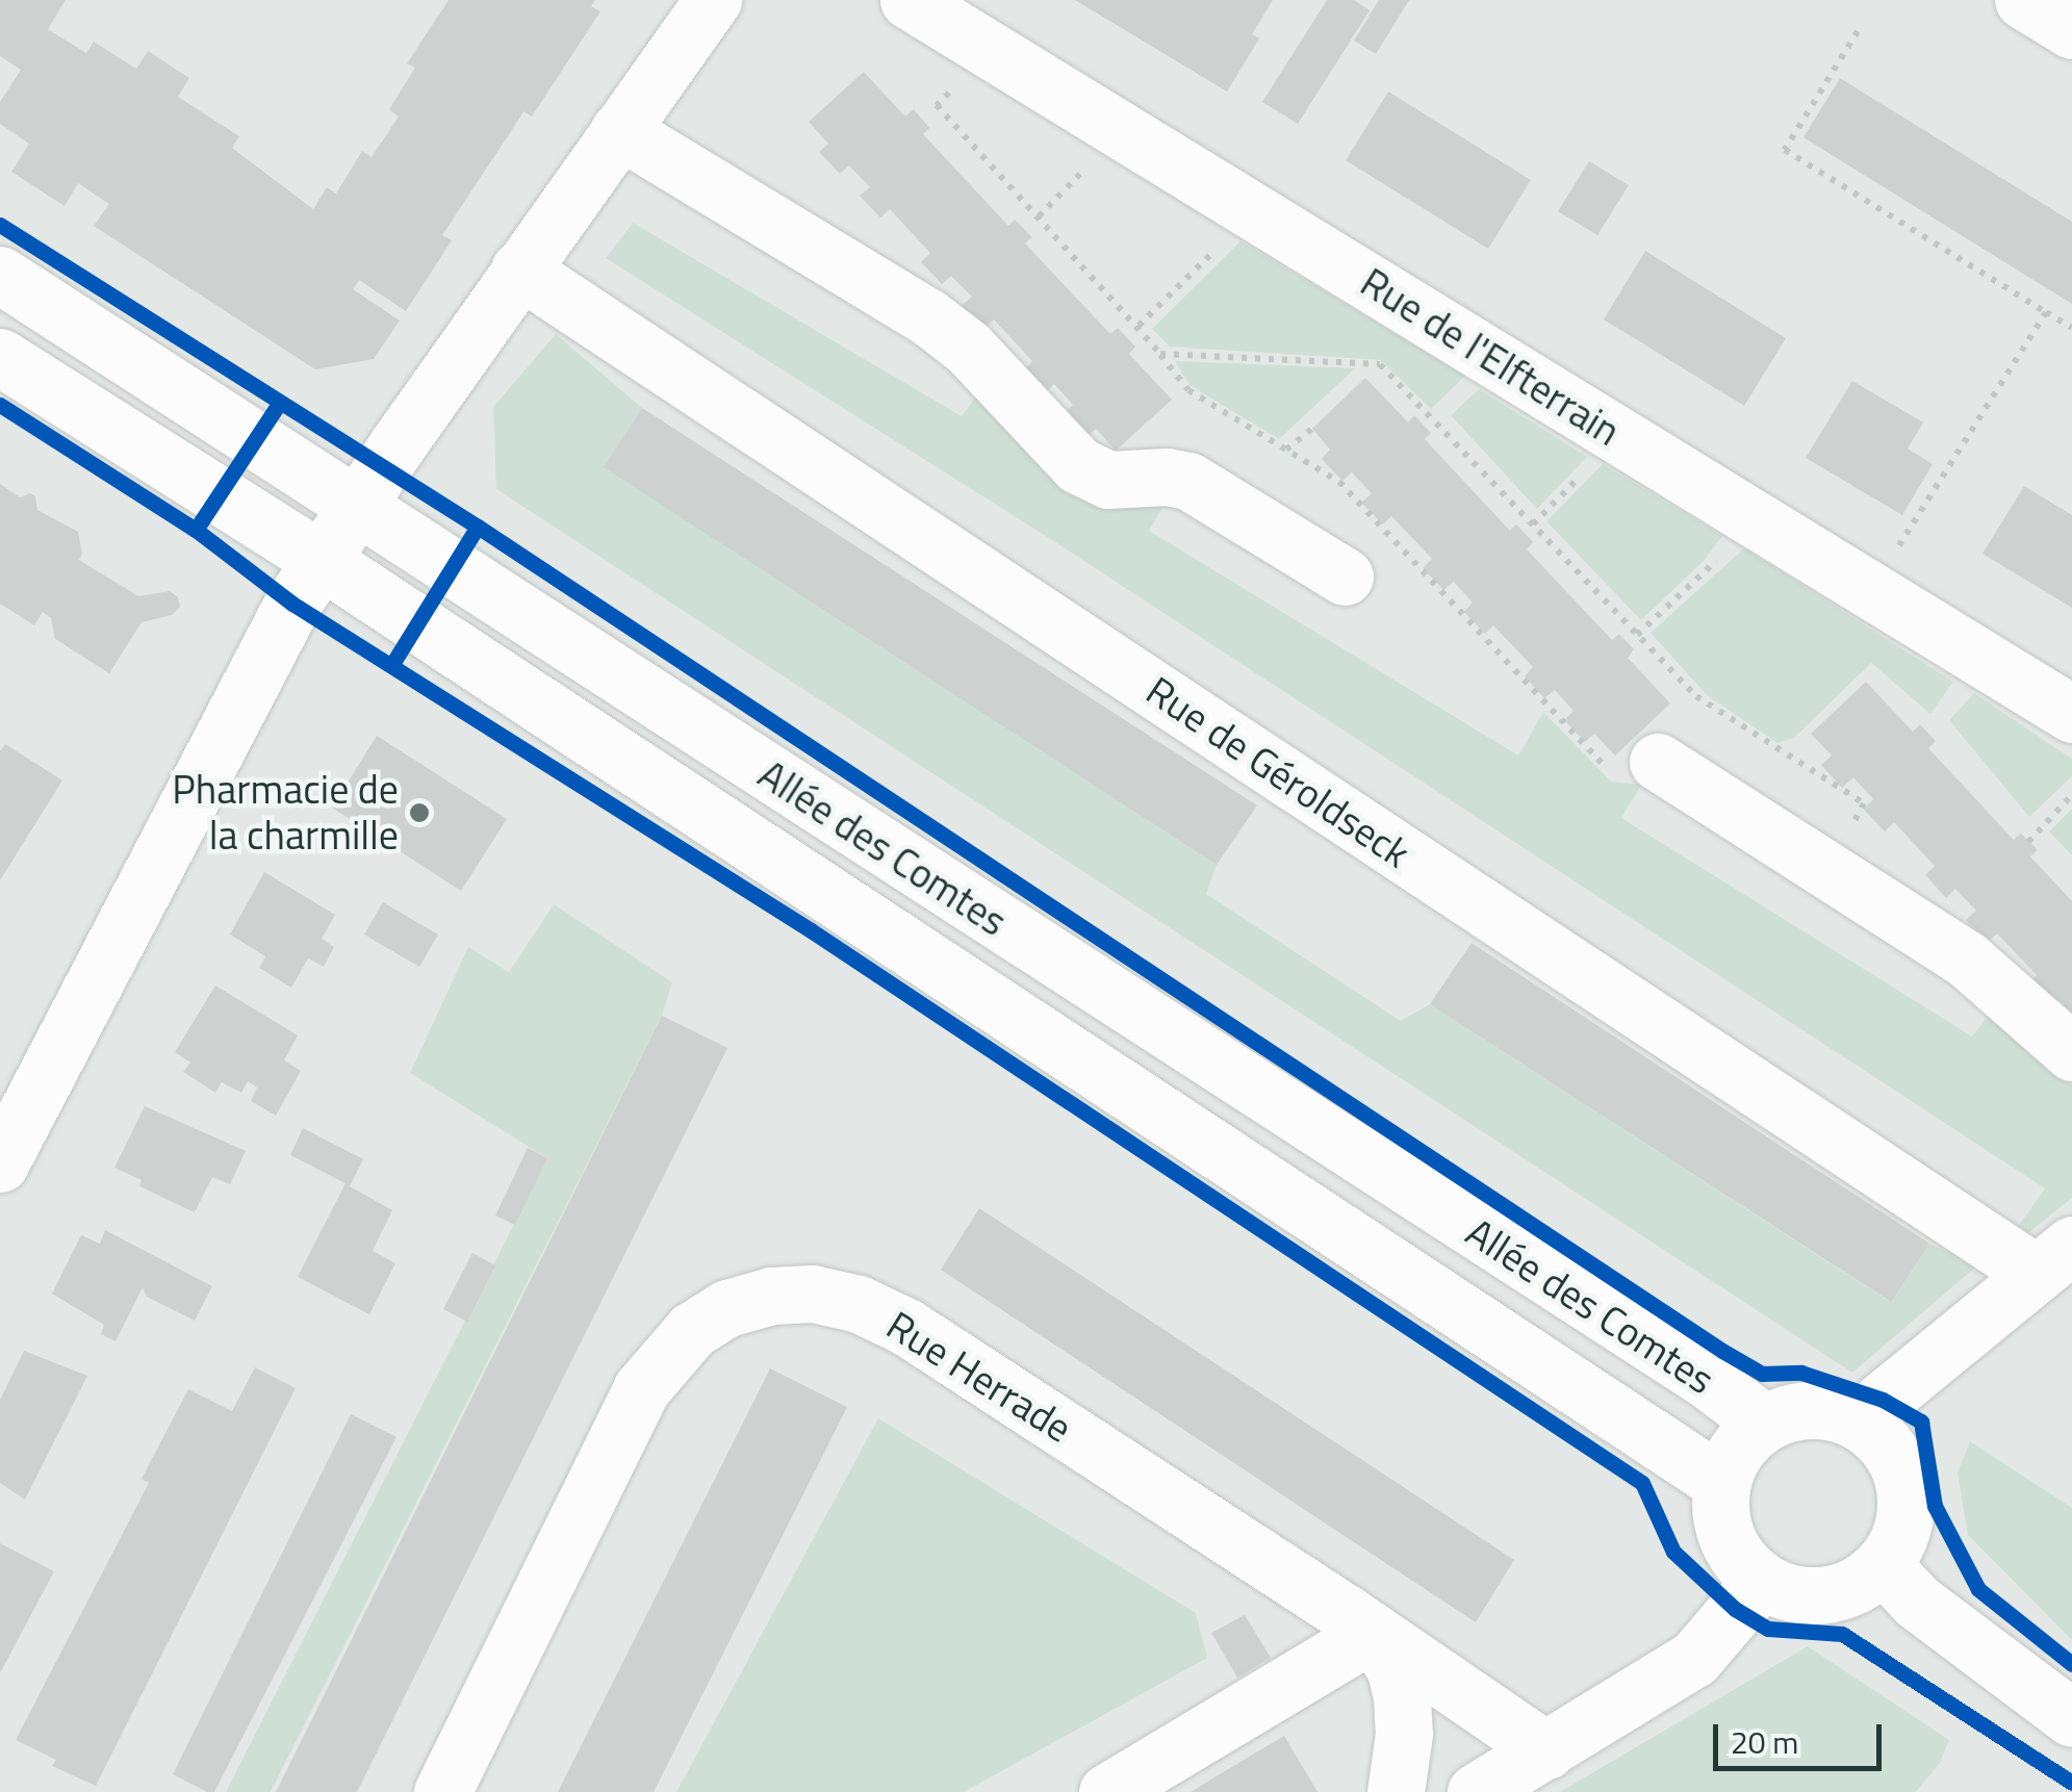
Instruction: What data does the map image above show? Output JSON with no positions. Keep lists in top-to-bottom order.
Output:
{
  "streets": {
    "street": [
      "Rue de l'Elfterrain",
      "Rue de Géroldseck",
      "Allée des Comtes",
      "Rue Herrade"
    ]
  },
  "places": ["Pharmacie de la charmille"],
  "scale_bar": "20 m"
}
